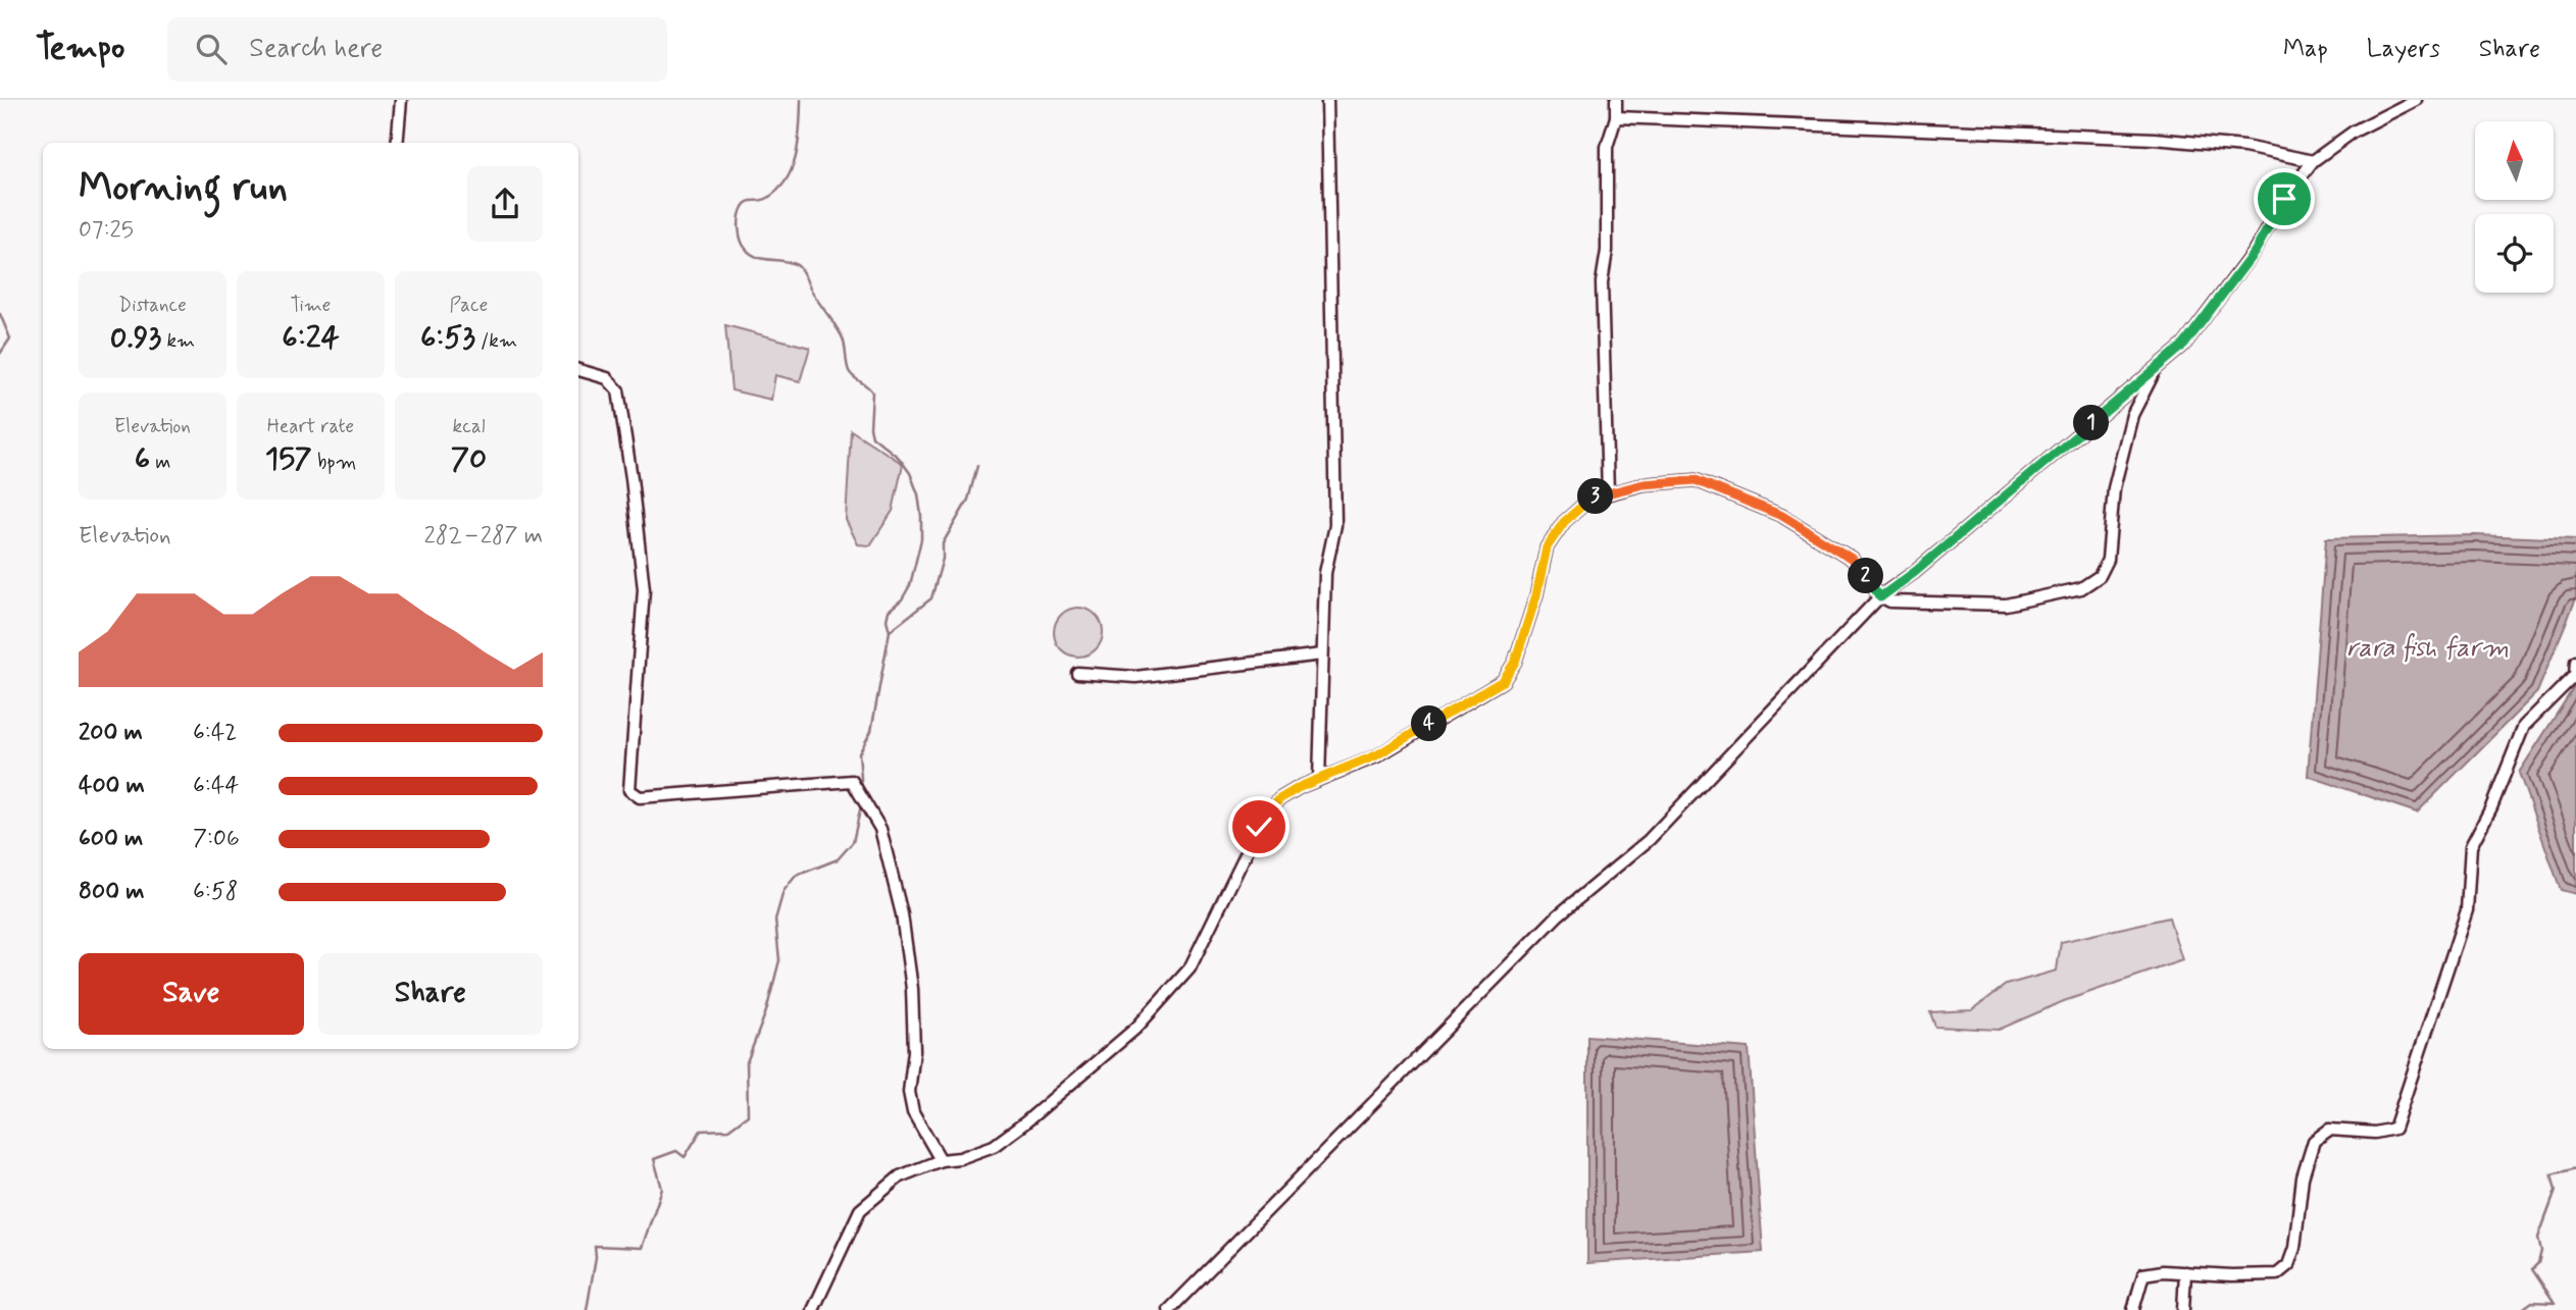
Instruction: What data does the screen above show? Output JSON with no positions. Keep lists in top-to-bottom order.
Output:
{
  "water": ["rara fish farm"],
  "north": "top",
  "page": {
    "header": "Tempo",
    "search": "Search here",
    "nav": ["Map", "Layers", "Share"],
    "heading": ["Morning run", "07:25"],
    "stats": [
      ["Distance", "0.93 km"],
      ["Time", "6:24"],
      ["Pace", "6:53 /km"],
      ["Elevation", "6 m"],
      ["Heart rate", "157 bpm"],
      ["kcal", "70"]
    ],
    "pins": [
      "1",
      "3",
      "2",
      "4"
    ],
    "chart": ["Elevation", "282–287 m"],
    "list": [
      {
        "name": "200 m",
        "note": "6:42"
      },
      {
        "name": "400 m",
        "note": "6:44"
      },
      {
        "name": "600 m",
        "note": "7:06"
      },
      {
        "name": "800 m",
        "note": "6:58"
      }
    ],
    "buttons": ["Save", "Share"]
  }
}
